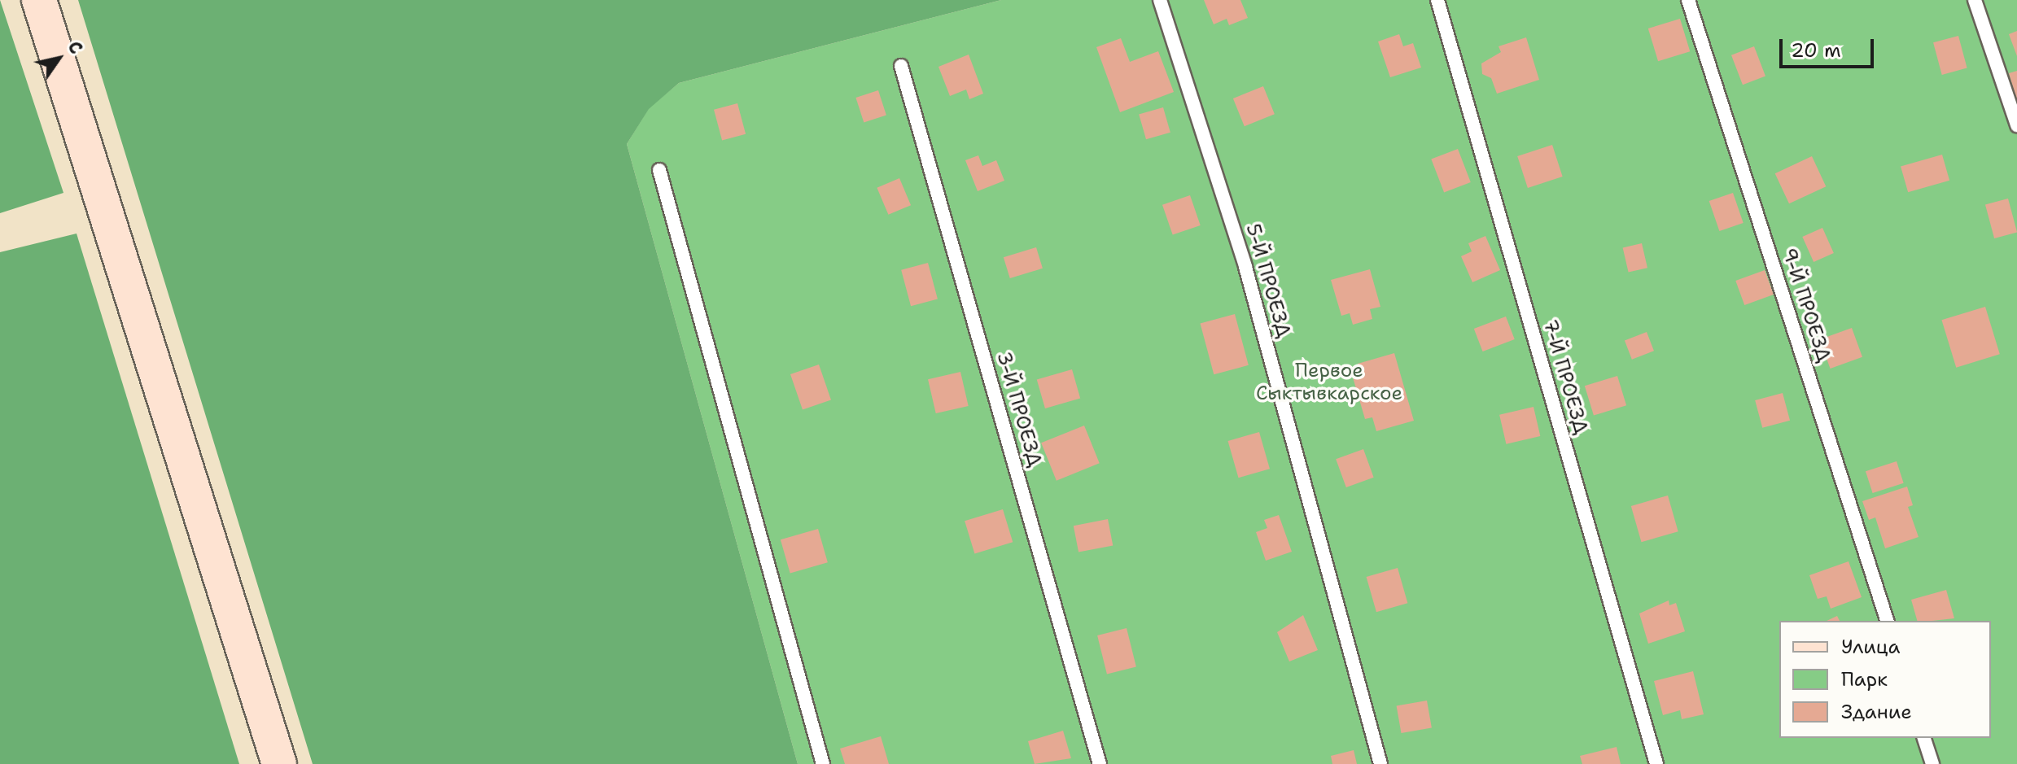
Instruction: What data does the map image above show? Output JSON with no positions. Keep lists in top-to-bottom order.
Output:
{
  "streets": {
    "lane": [
      "5-Й ПРОЕЗД",
      "9-Й ПРОЕЗД",
      "7-Й ПРОЕЗД",
      "3-Й ПРОЕЗД"
    ]
  },
  "parks": ["Первое Сыктывкарское"],
  "legend": ["Улица", "Парк", "Здание"],
  "scale_bar": "20 m",
  "north": "top right"
}
